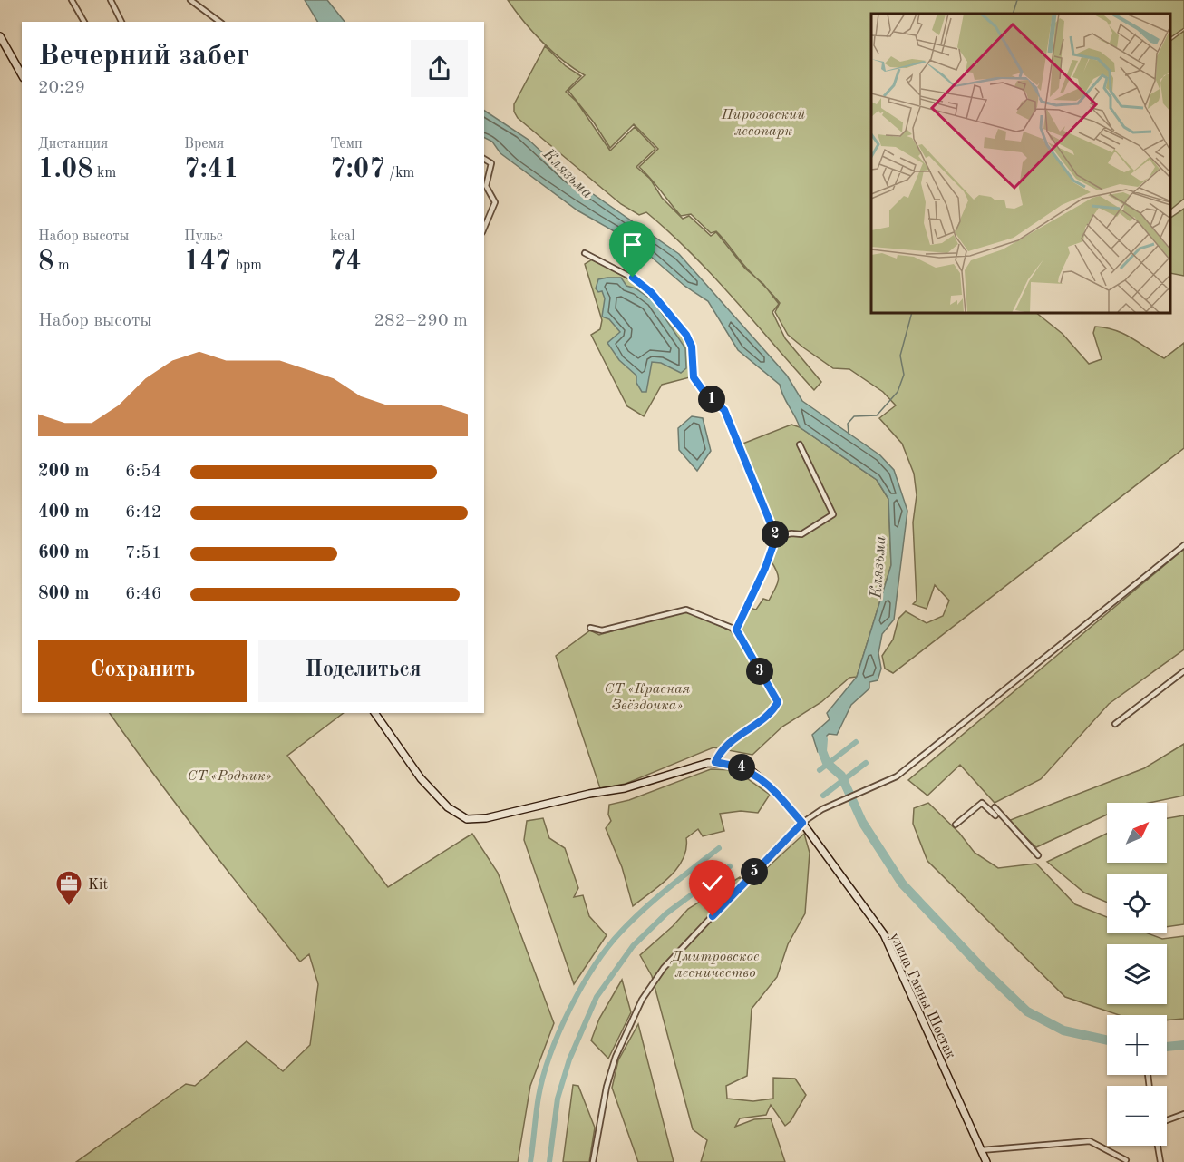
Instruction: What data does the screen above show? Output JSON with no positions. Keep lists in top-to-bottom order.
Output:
{
  "streets": {
    "main road": ["улица Ганны Шостак"]
  },
  "water": ["Клязьма"],
  "parks": [
    "Пироговский лесопарк",
    "СТ «Красная Звёздочка»",
    "СТ «Родник»",
    "Дмитровское лесничество"
  ],
  "places": {
    "office": ["Kit"]
  },
  "north": "top right",
  "page": {
    "heading": ["Вечерний забег", "20:29"],
    "stats": [
      ["Дистанция", "1.08 km"],
      ["Время", "7:41"],
      ["Темп", "7:07 /km"],
      ["Набор высоты", "8 m"],
      ["Пульс", "147 bpm"],
      ["kcal", "74"]
    ],
    "chart": ["Набор высоты", "282–290 m"],
    "pins": [
      "1",
      "2",
      "3",
      "4",
      "5"
    ],
    "list": [
      {
        "name": "200 m",
        "note": "6:54"
      },
      {
        "name": "400 m",
        "note": "6:42"
      },
      {
        "name": "600 m",
        "note": "7:51"
      },
      {
        "name": "800 m",
        "note": "6:46"
      }
    ],
    "buttons": ["Сохранить", "Поделиться"],
    "map_buttons": ["+", "−"]
  }
}
